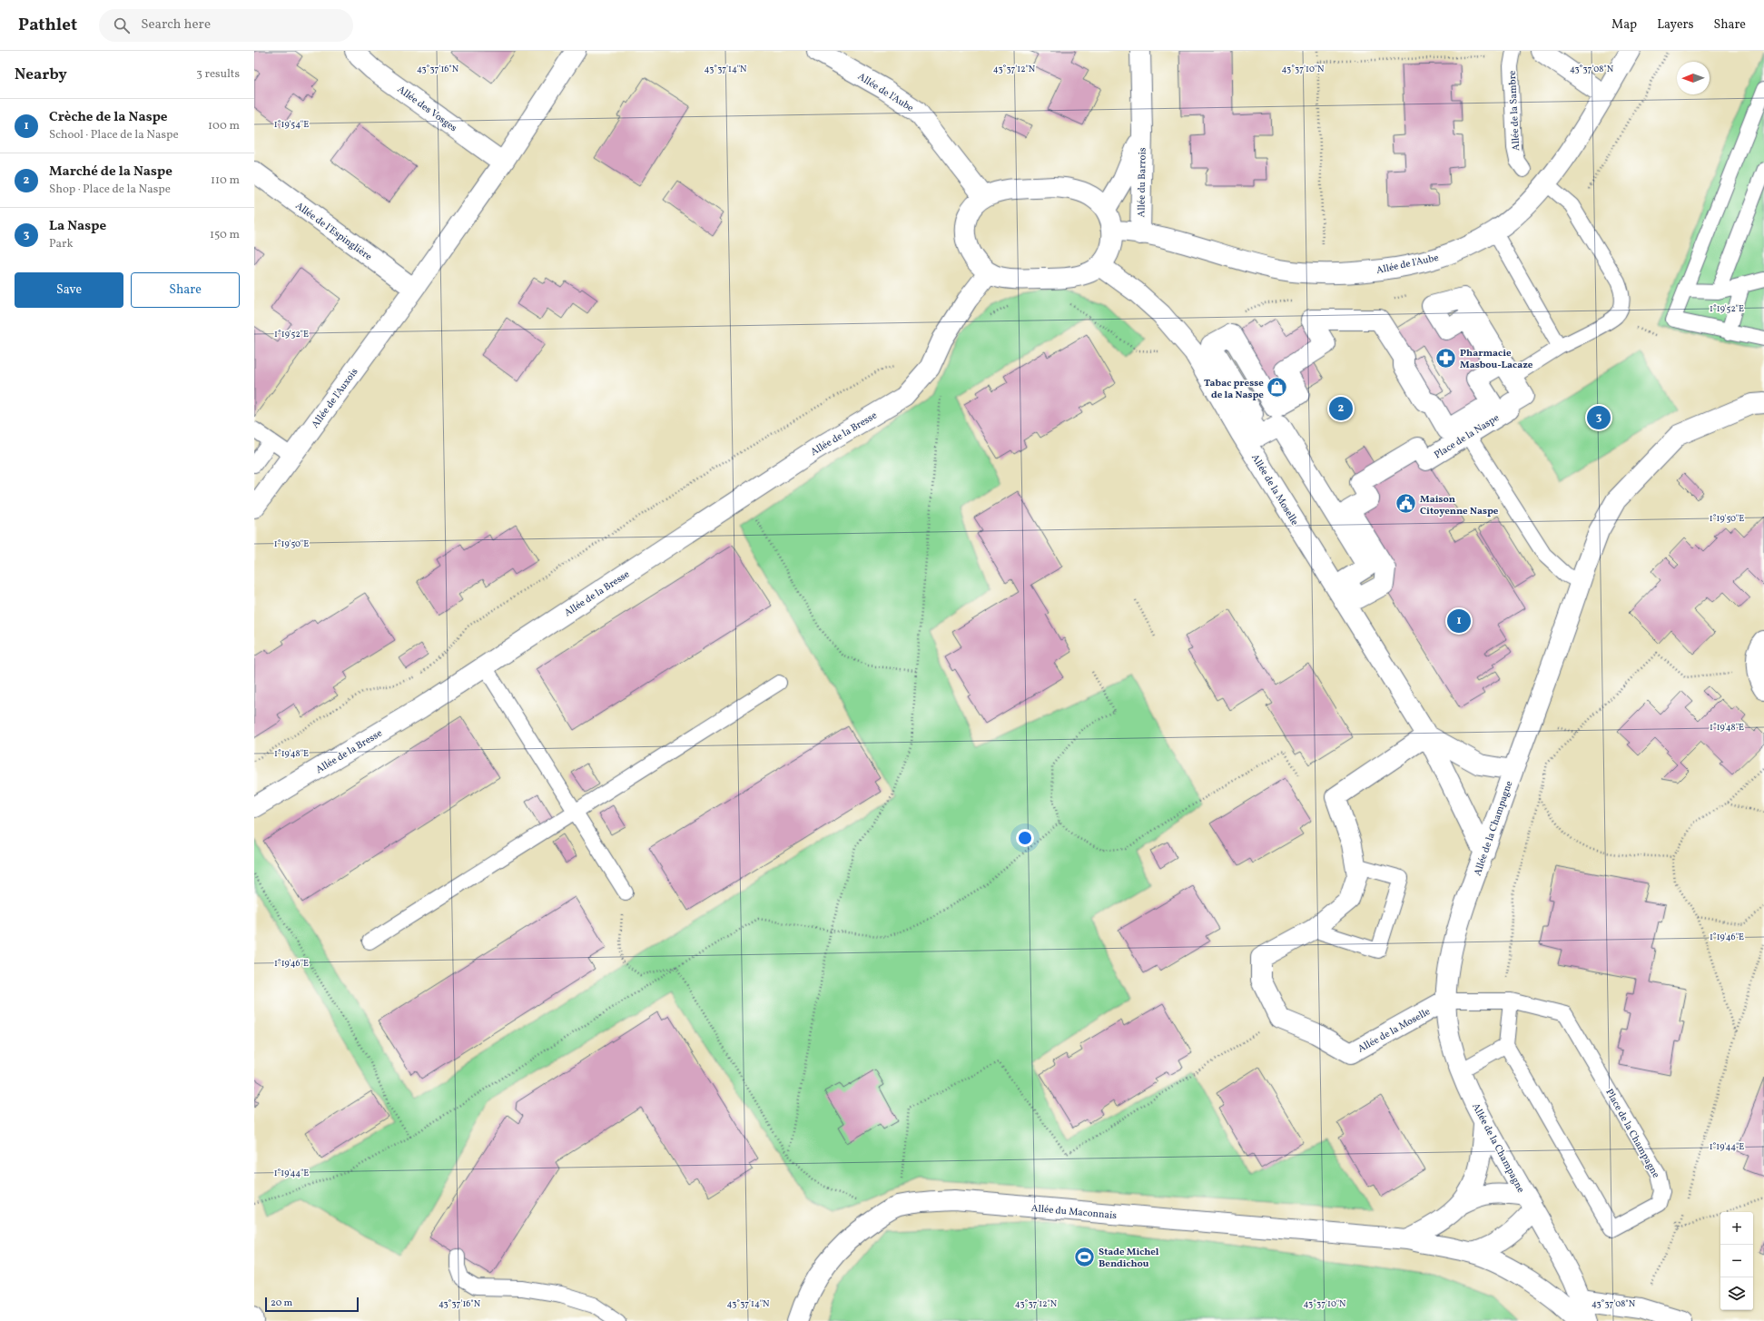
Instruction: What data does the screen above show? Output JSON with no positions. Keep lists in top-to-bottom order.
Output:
{
  "streets": {
    "street": [
      "Allée de l'Aube",
      "Allée des Vosges",
      "Allée du Barrois",
      "Allée de l'Espinglière",
      "Allée de l'Auxois",
      "Allée de la Bresse",
      "Place de la Naspe",
      "Allée de la Moselle",
      "Allée de la Champagne",
      "Allée du Maconnais"
    ],
    "lane": ["Allée de la Sambre", "Place de la Champagne"]
  },
  "crossings": [
    ["Allée de l'Aube", "Allée du Barrois"],
    ["Allée de l'Aube", "Allée de la Bresse"],
    ["Allée de l'Aube", "Allée de la Moselle"],
    ["Allée du Barrois", "Allée de la Bresse"],
    ["Allée du Barrois", "Allée de la Moselle"],
    ["Allée de l'Espinglière", "Allée de l'Auxois"],
    ["Allée de la Bresse", "Allée de la Moselle"],
    ["Allée de la Moselle", "Allée de la Champagne"],
    ["Allée de la Moselle", "Place de la Champagne"],
    ["Allée de la Champagne", "Place de la Champagne"],
    ["Allée de la Champagne", "Allée du Maconnais"]
  ],
  "places": {
    "pharmacy": ["Pharmacie Masbou-Lacaze"],
    "shop": ["Tabac presse de la Naspe"],
    "public building": ["Maison Citoyenne Naspe"],
    "sports": ["Stade Michel Bendichou"]
  },
  "scale_bar": "20 m",
  "north": "left",
  "page": {
    "header": "Pathlet",
    "search": "Search here",
    "nav": ["Map", "Layers", "Share"],
    "heading": ["Nearby", "3 results"],
    "list": [
      {
        "mark": "1",
        "name": "Crèche de la Naspe",
        "note": "School · Place de la Naspe",
        "value": "100 m"
      },
      {
        "mark": "2",
        "name": "Marché de la Naspe",
        "note": "Shop · Place de la Naspe",
        "value": "110 m"
      },
      {
        "mark": "3",
        "name": "La Naspe",
        "note": "Park",
        "value": "150 m"
      }
    ],
    "buttons": ["Save", "Share"],
    "pins": ["2", "3", "1"],
    "map_buttons": ["+", "−"],
    "scale": "20 m"
  },
  "coordinates": [
    "43°37'16\"N",
    "43°37'14\"N",
    "43°37'12\"N",
    "43°37'10\"N",
    "43°37'08\"N",
    "1°19'54\"E",
    "1°19'52\"E",
    "1°19'50\"E",
    "1°19'48\"E",
    "1°19'46\"E",
    "1°19'44\"E"
  ]
}
